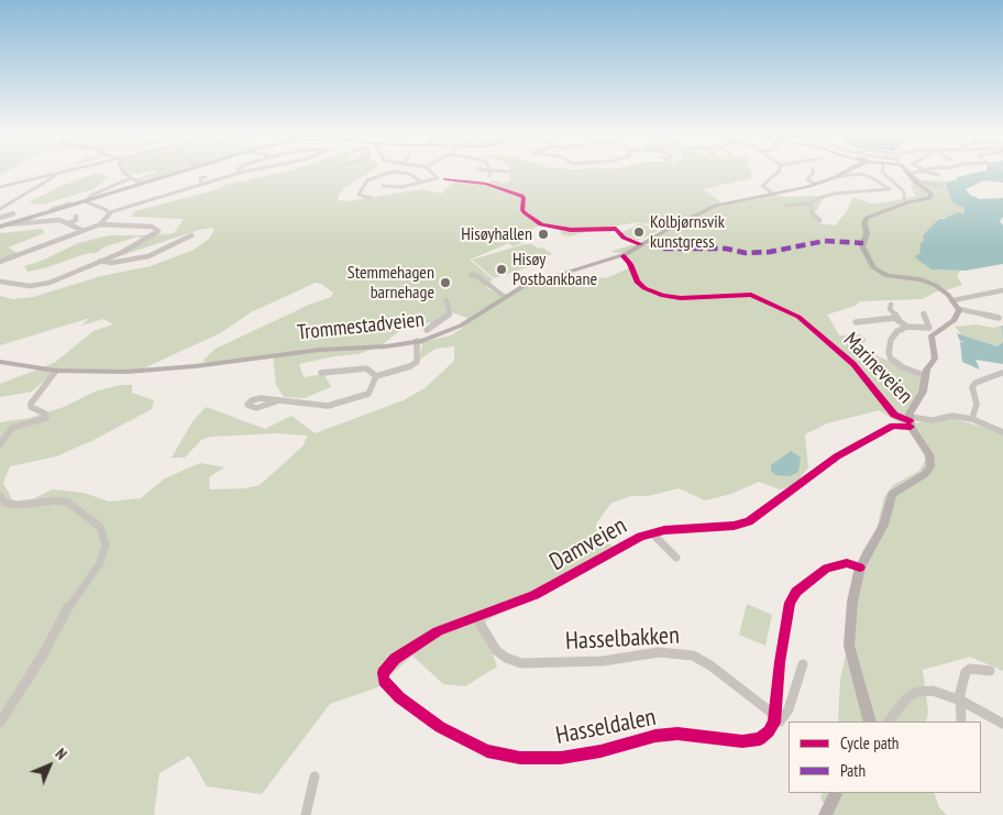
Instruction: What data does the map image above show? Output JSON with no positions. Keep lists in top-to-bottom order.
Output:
{
  "streets": {
    "main road": ["Trommestadveien"],
    "street": ["Damveien", "Hasselbakken", "Hasseldalen"],
    "cycle path": ["Marineveien"]
  },
  "crossings": [
    ["Damveien", "Hasselbakken"],
    ["Damveien", "Hasseldalen"],
    ["Hasselbakken", "Hasseldalen"]
  ],
  "places": [
    "Kolbjørnsvik kunstgress",
    "Hisøyhallen",
    "Hisøy Postbankbane",
    "Stemmehagen barnehage"
  ],
  "legend": ["Cycle path", "Path"],
  "north": "top right"
}
